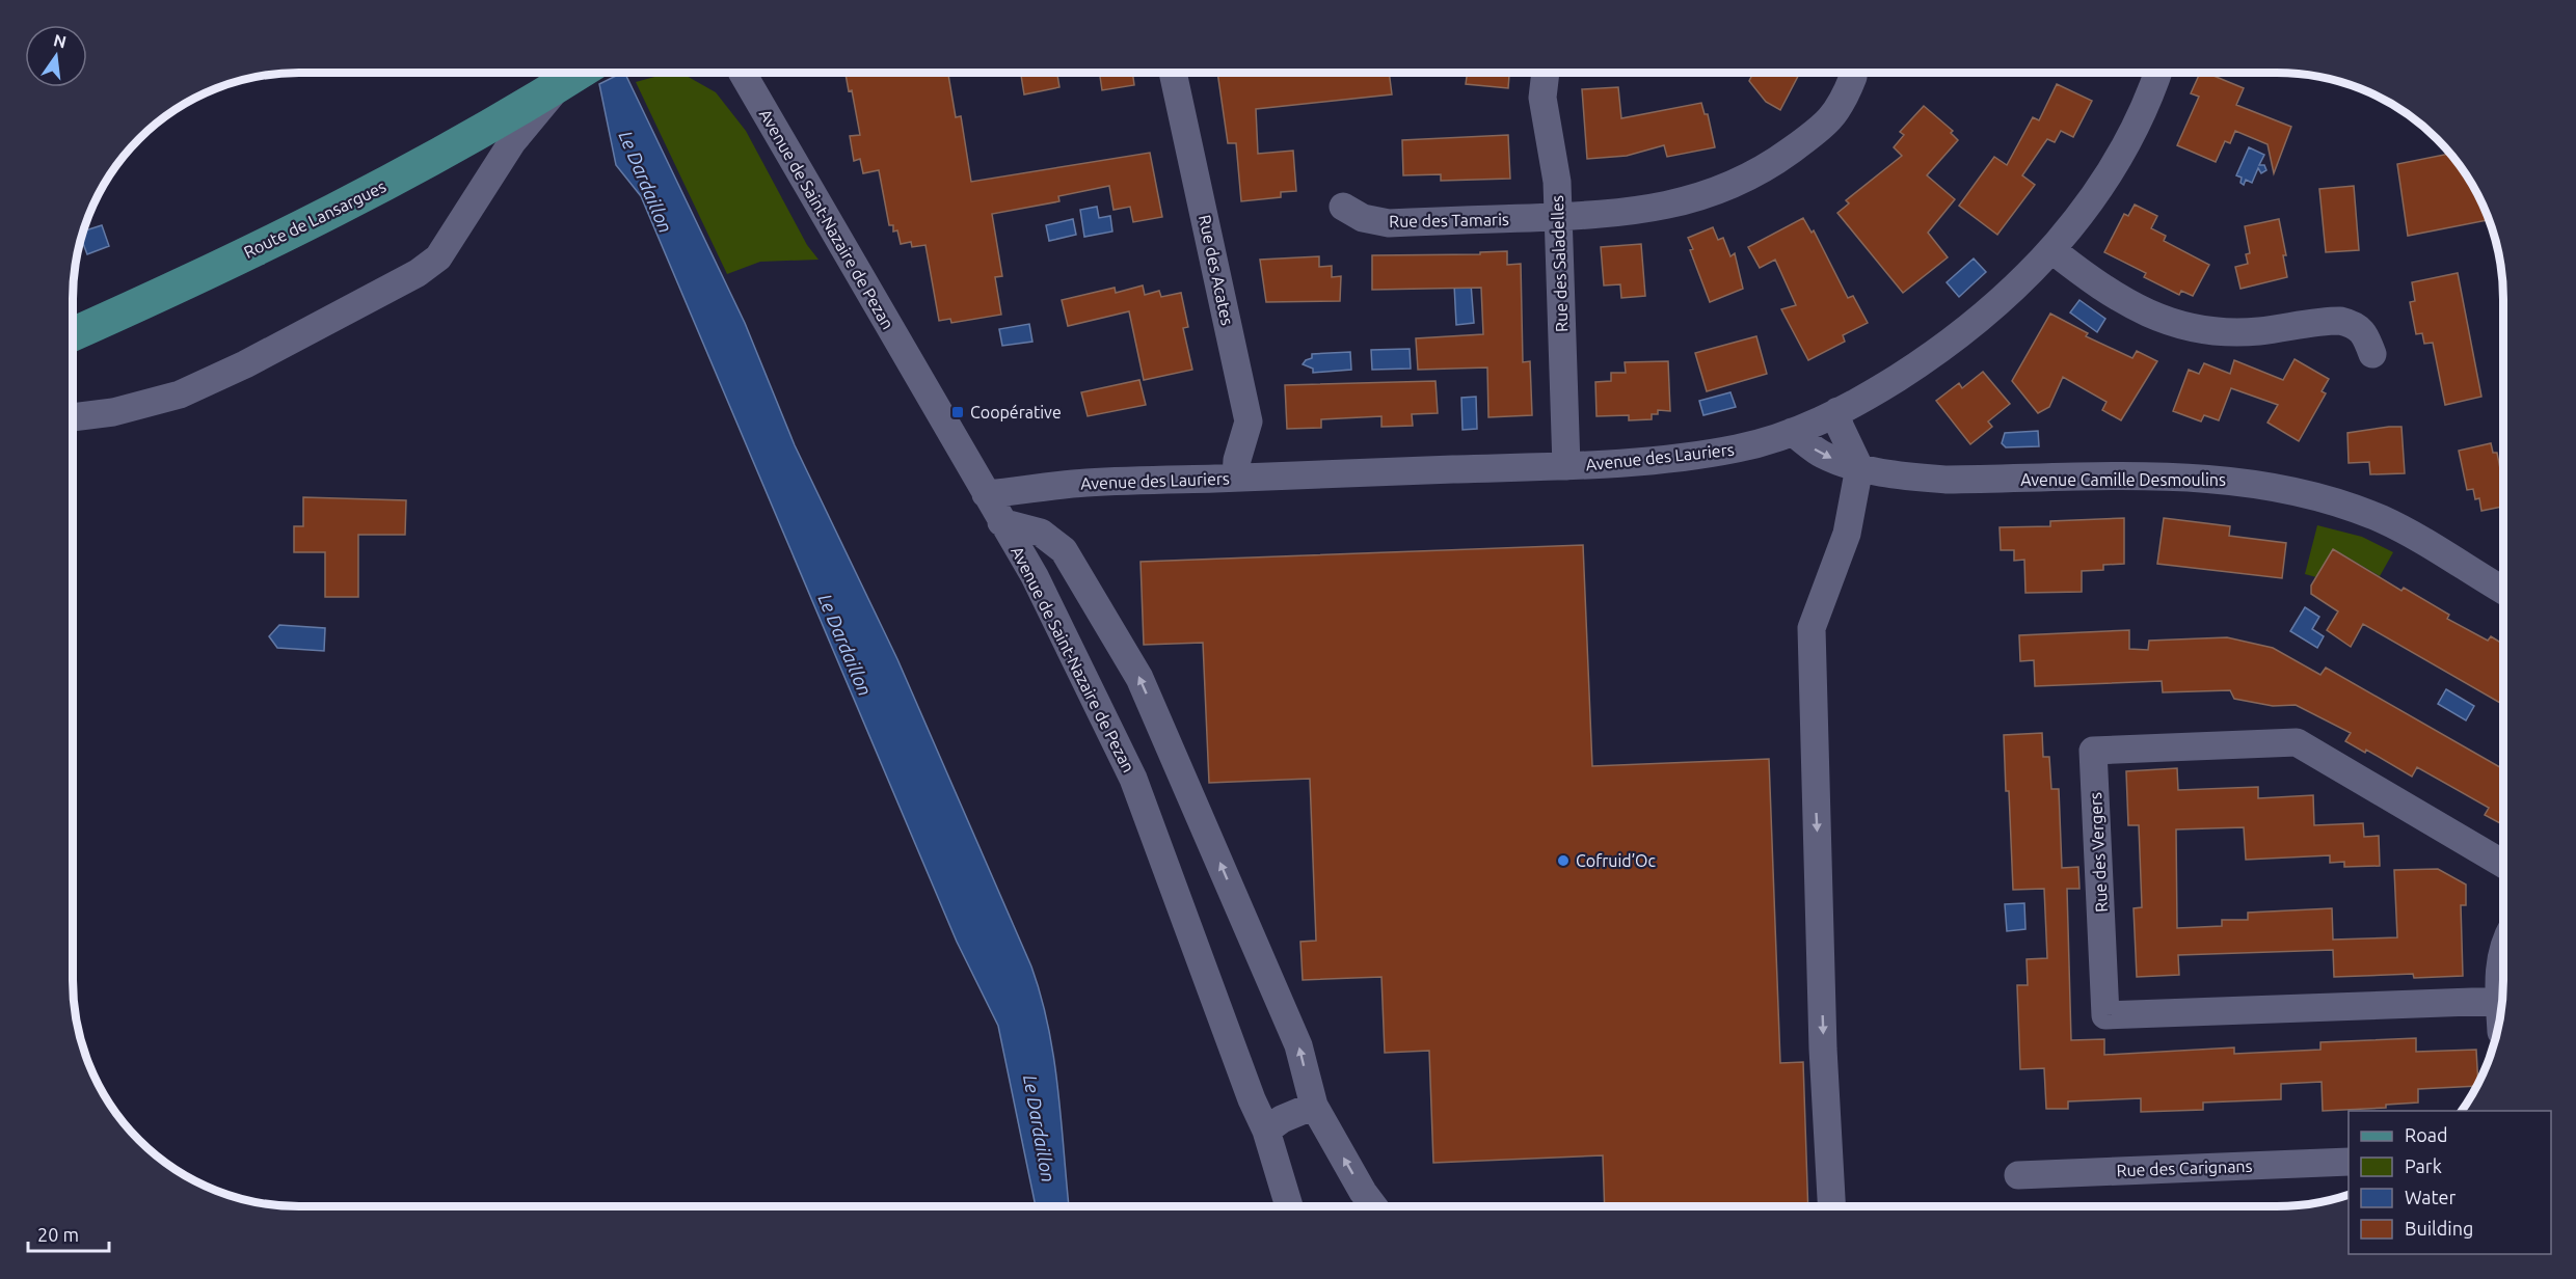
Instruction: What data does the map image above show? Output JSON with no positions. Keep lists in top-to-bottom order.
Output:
{
  "streets": {
    "main road": ["Route de Lansargues"],
    "street": [
      "Avenue de Saint-Nazaire de Pezan",
      "Rue des Tamaris",
      "Rue des Saladelles",
      "Rue des Acates",
      "Avenue des Lauriers",
      "Avenue Camille Desmoulins",
      "Rue des Vergers",
      "Rue des Carignans"
    ]
  },
  "crossings": [
    ["Avenue de Saint-Nazaire de Pezan", "Avenue des Lauriers"],
    ["Rue des Tamaris", "Rue des Saladelles"],
    ["Rue des Saladelles", "Avenue des Lauriers"],
    ["Rue des Acates", "Avenue des Lauriers"],
    ["Avenue des Lauriers", "Avenue Camille Desmoulins"]
  ],
  "water": ["Le Dardaillon"],
  "places": {
    "transit": ["Coopérative"],
    "other": ["Cofruid’Oc"]
  },
  "legend": [
    "Road",
    "Park",
    "Water",
    "Building"
  ],
  "scale_bar": "20 m",
  "north": "top"
}
